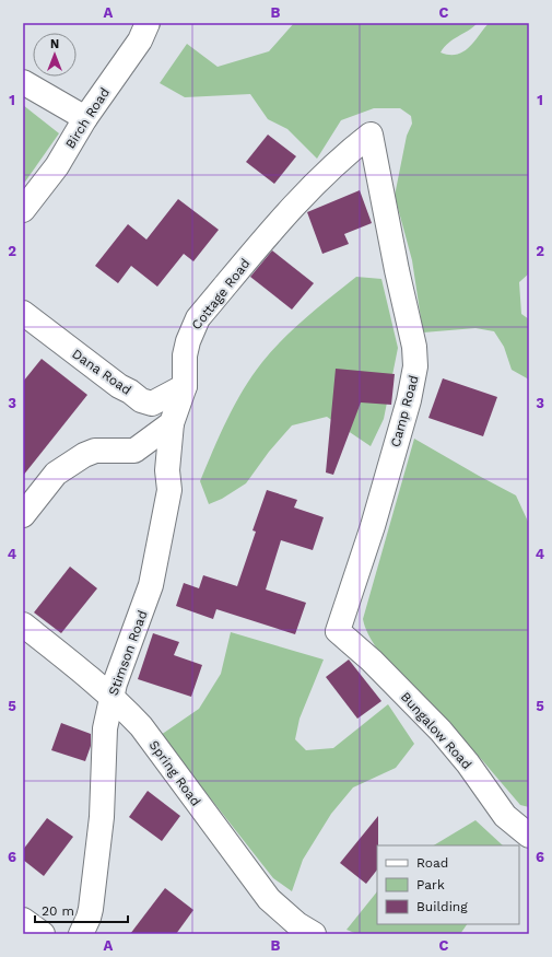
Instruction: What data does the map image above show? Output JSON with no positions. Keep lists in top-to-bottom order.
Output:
{
  "streets": {
    "street": [
      "Birch Road",
      "Cottage Road",
      "Dana Road",
      "Camp Road",
      "Stimson Road",
      "Bungalow Road",
      "Spring Road"
    ]
  },
  "crossings": [
    ["Cottage Road", "Dana Road"],
    ["Cottage Road", "Camp Road"],
    ["Cottage Road", "Stimson Road"],
    ["Camp Road", "Bungalow Road"],
    ["Stimson Road", "Spring Road"]
  ],
  "legend": ["Road", "Park", "Building"],
  "scale_bar": "20 m",
  "north": "top",
  "grid": {
    "columns": ["A", "B", "C"],
    "rows": [
      "1",
      "2",
      "3",
      "4",
      "5",
      "6"
    ]
  }
}
